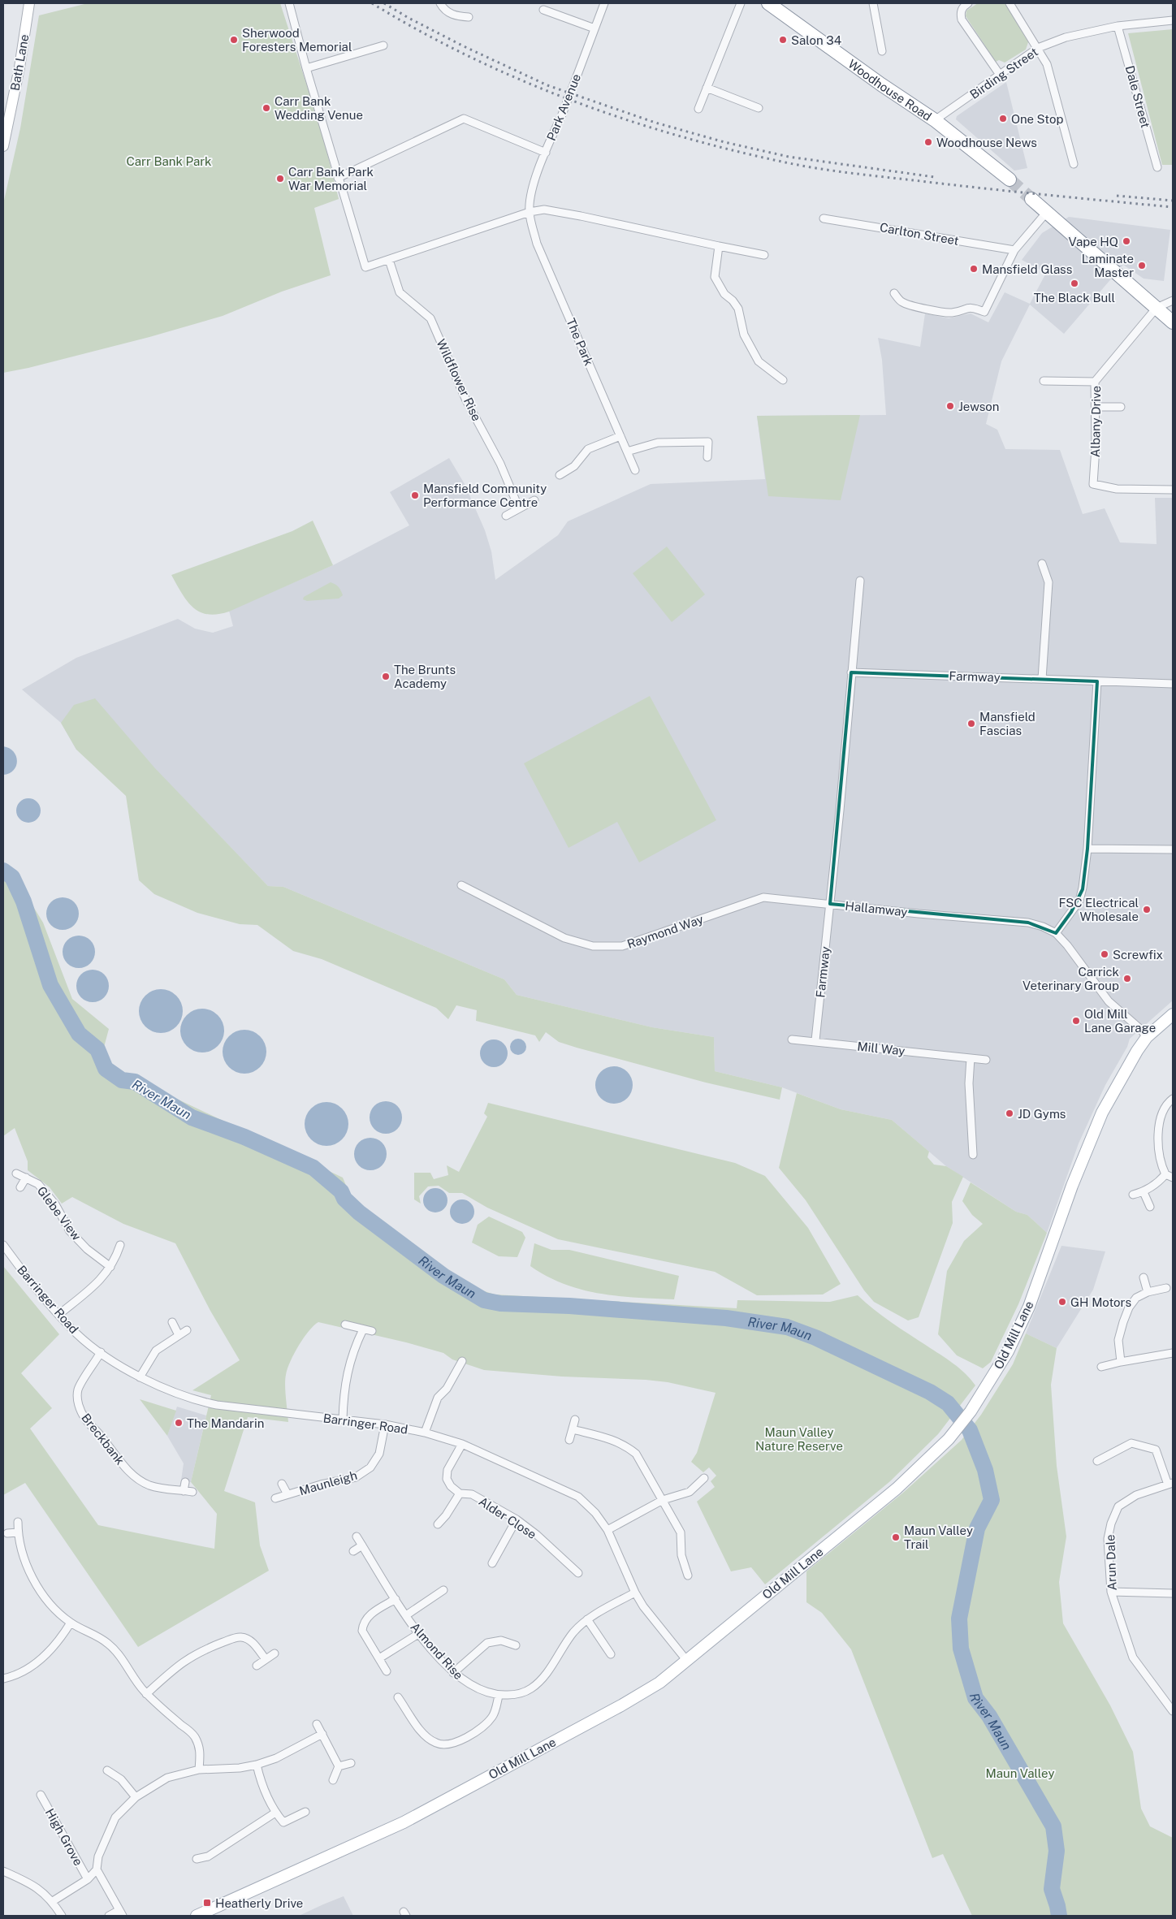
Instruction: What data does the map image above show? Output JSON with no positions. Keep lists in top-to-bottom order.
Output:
{
  "streets": {
    "highway": ["Woodhouse Road"],
    "main road": ["Bath Lane", "Old Mill Lane"],
    "street": [
      "Birding Street",
      "Dale Street",
      "Park Avenue",
      "Carlton Street",
      "The Park",
      "Wildflower Rise",
      "Albany Drive",
      "Farmway",
      "Hallamway",
      "Raymond Way",
      "Mill Way",
      "Glebe View",
      "Barringer Road",
      "Breckbank",
      "Maunleigh",
      "Alder Close",
      "Arun Dale",
      "Almond Rise",
      "High Grove"
    ]
  },
  "crossings": [
    ["Birding Street", "Woodhouse Road"],
    ["Birding Street", "Dale Street"],
    ["Park Avenue", "The Park"],
    ["Farmway", "Hallamway"],
    ["Farmway", "Raymond Way"],
    ["Farmway", "Mill Way"],
    ["Hallamway", "Raymond Way"],
    ["Hallamway", "Old Mill Lane"],
    ["Barringer Road", "Old Mill Lane"],
    ["Barringer Road", "Breckbank"],
    ["Barringer Road", "Maunleigh"],
    ["Barringer Road", "Almond Rise"]
  ],
  "water": ["River Maun"],
  "parks": ["Carr Bank Park", "Maun Valley Nature Reserve", "Maun Valley"],
  "places": {
    "other": [
      "Sherwood Foresters Memorial",
      "Salon 34",
      "Carr Bank Wedding Venue",
      "One Stop",
      "Woodhouse News",
      "Carr Bank Park War Memorial",
      "Vape HQ",
      "Laminate Master",
      "Mansfield Glass",
      "The Black Bull",
      "Jewson",
      "Mansfield Community Performance Centre",
      "The Brunts Academy",
      "Mansfield Fascias",
      "FSC Electrical Wholesale",
      "Screwfix",
      "Carrick Veterinary Group",
      "Old Mill Lane Garage",
      "JD Gyms",
      "GH Motors",
      "The Mandarin",
      "Maun Valley Trail"
    ],
    "transit": ["Heatherly Drive"]
  }
}
